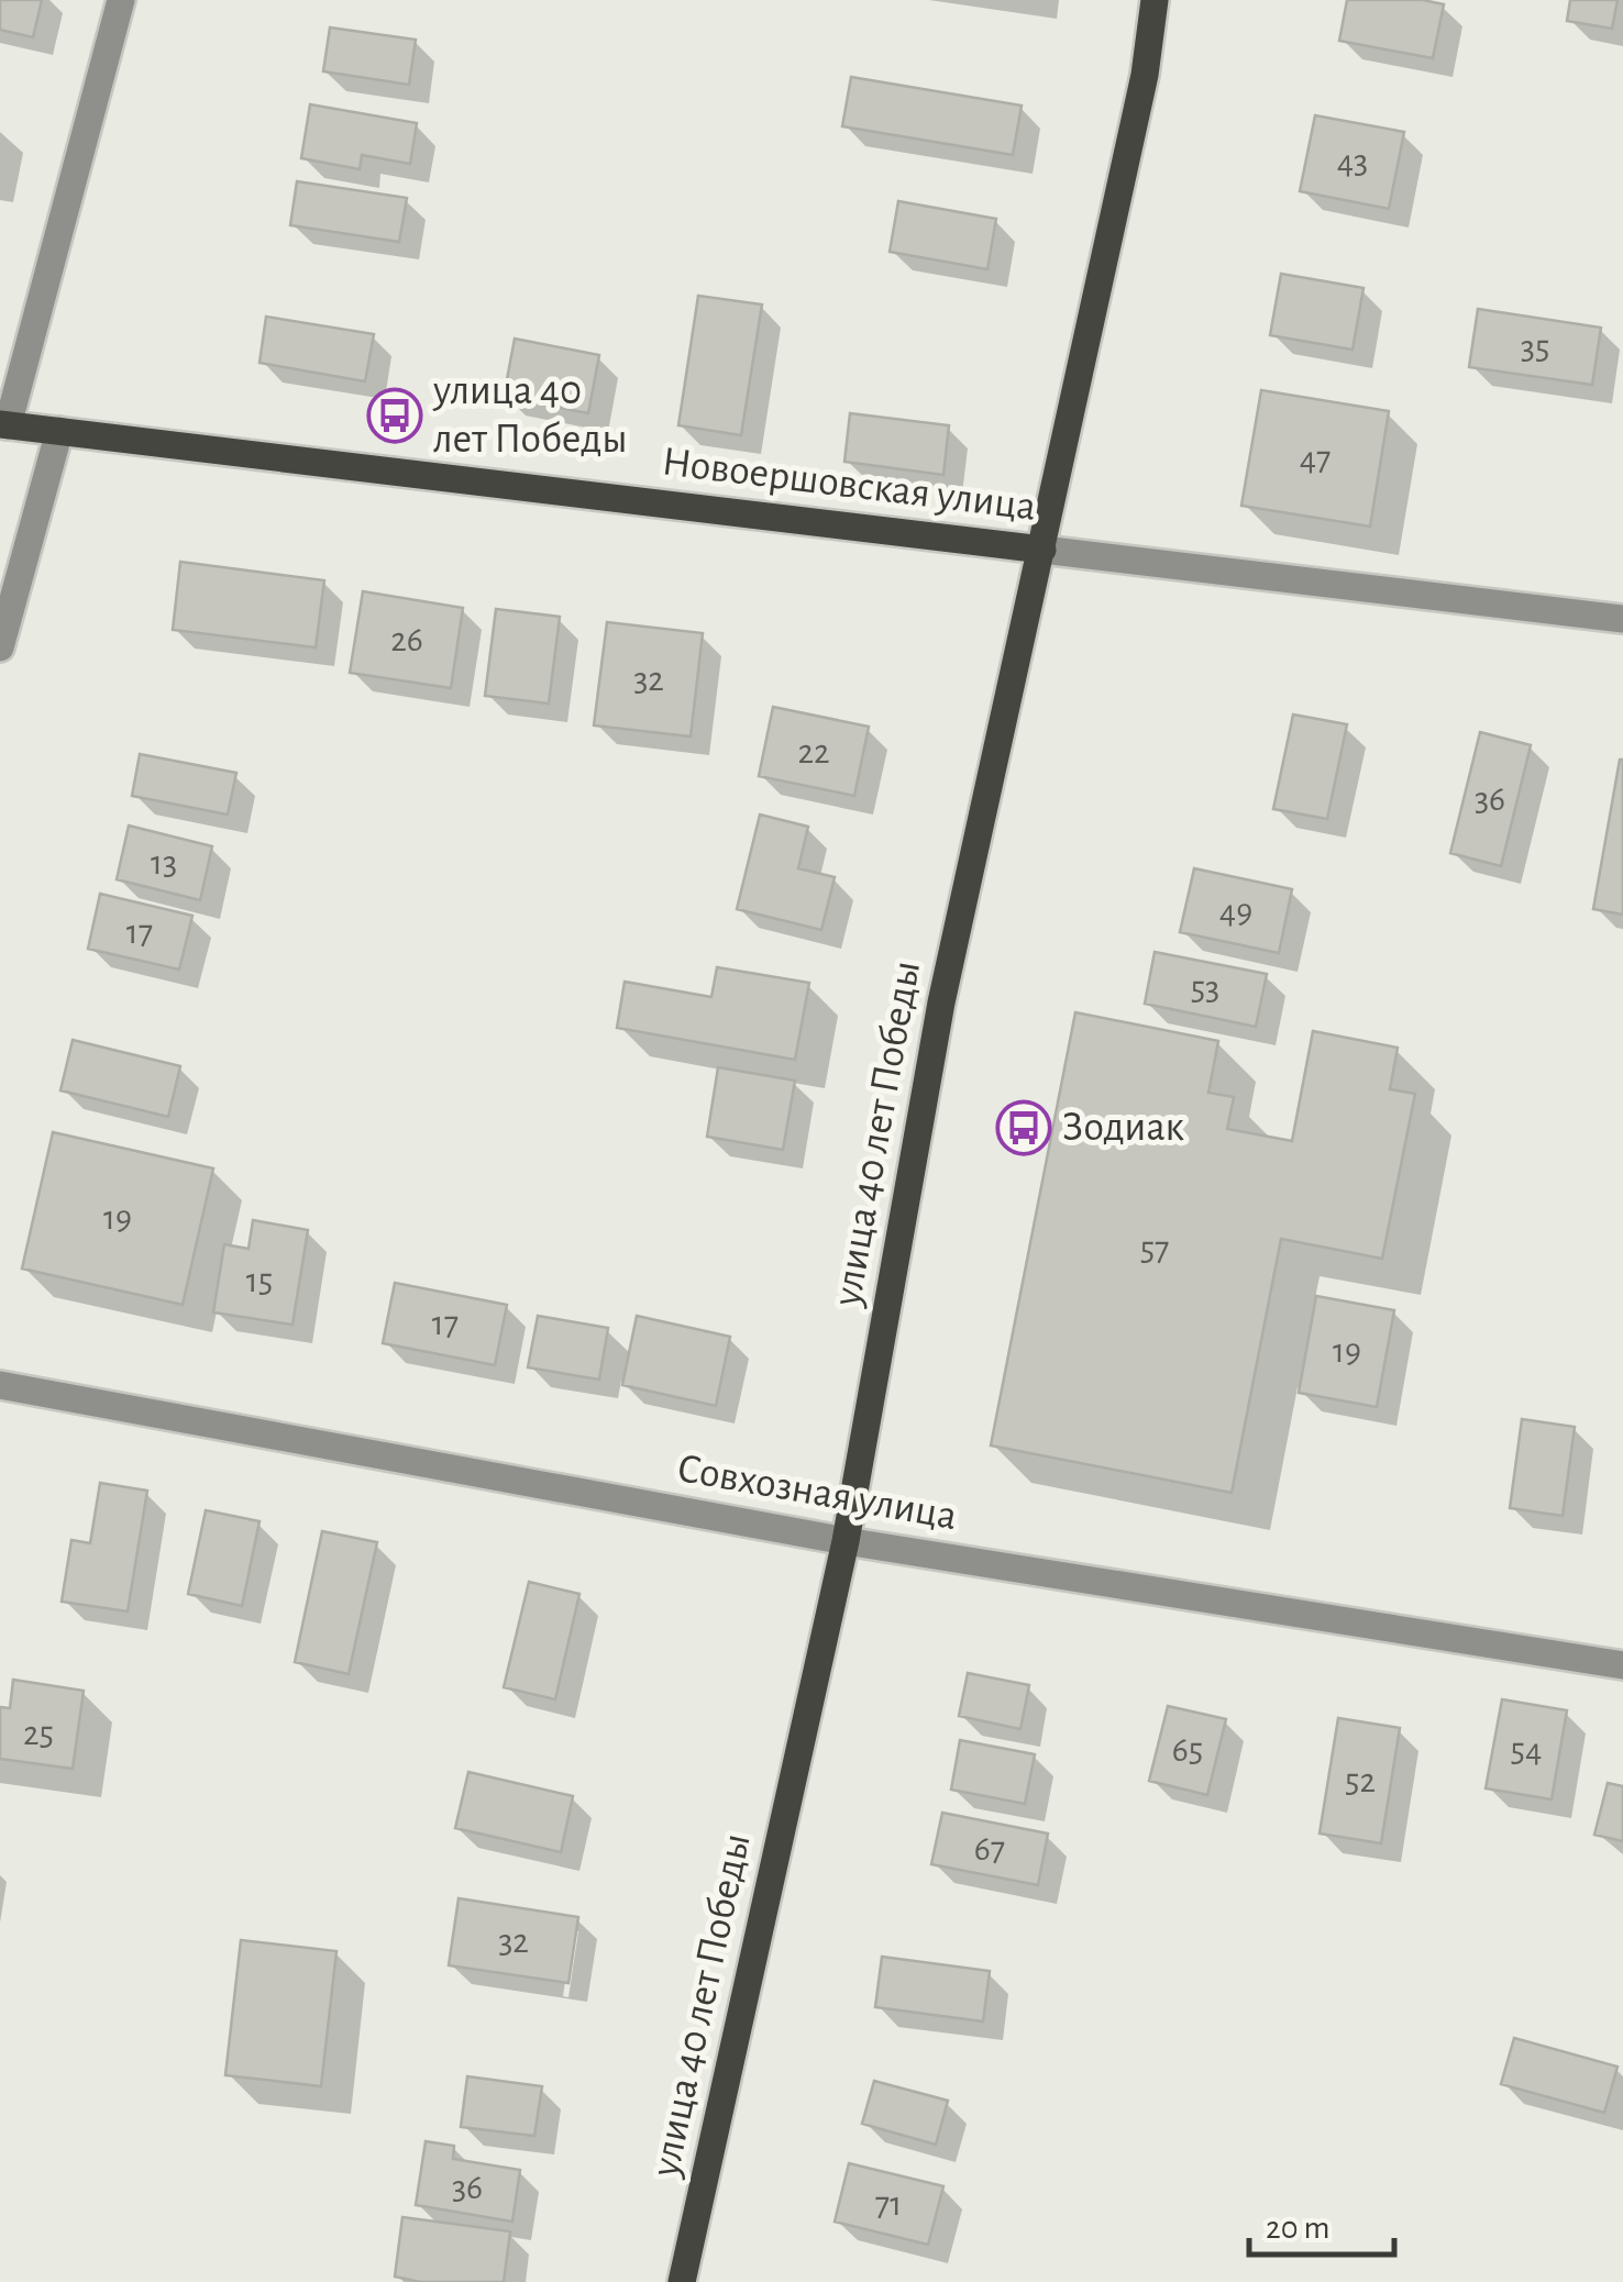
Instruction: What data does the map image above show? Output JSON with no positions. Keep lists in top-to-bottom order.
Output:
{
  "streets": {
    "main road": ["Новоершовская улица", "улица 40 лет Победы"],
    "street": ["Совхозная улица"]
  },
  "crossings": [
    ["Новоершовская улица", "улица 40 лет Победы"],
    ["улица 40 лет Победы", "Совхозная улица"]
  ],
  "places": {
    "bus stop": ["улица 40 лет Победы", "Зодиак"]
  },
  "house_numbers": [
    "43",
    "35",
    "47",
    "26",
    "32",
    "22",
    "36",
    "13",
    "49",
    "17",
    "53",
    "19",
    "57",
    "15",
    "17",
    "19",
    "25",
    "65",
    "54",
    "52",
    "67",
    "32",
    "36",
    "71"
  ],
  "scale_bar": "20 m"
}
